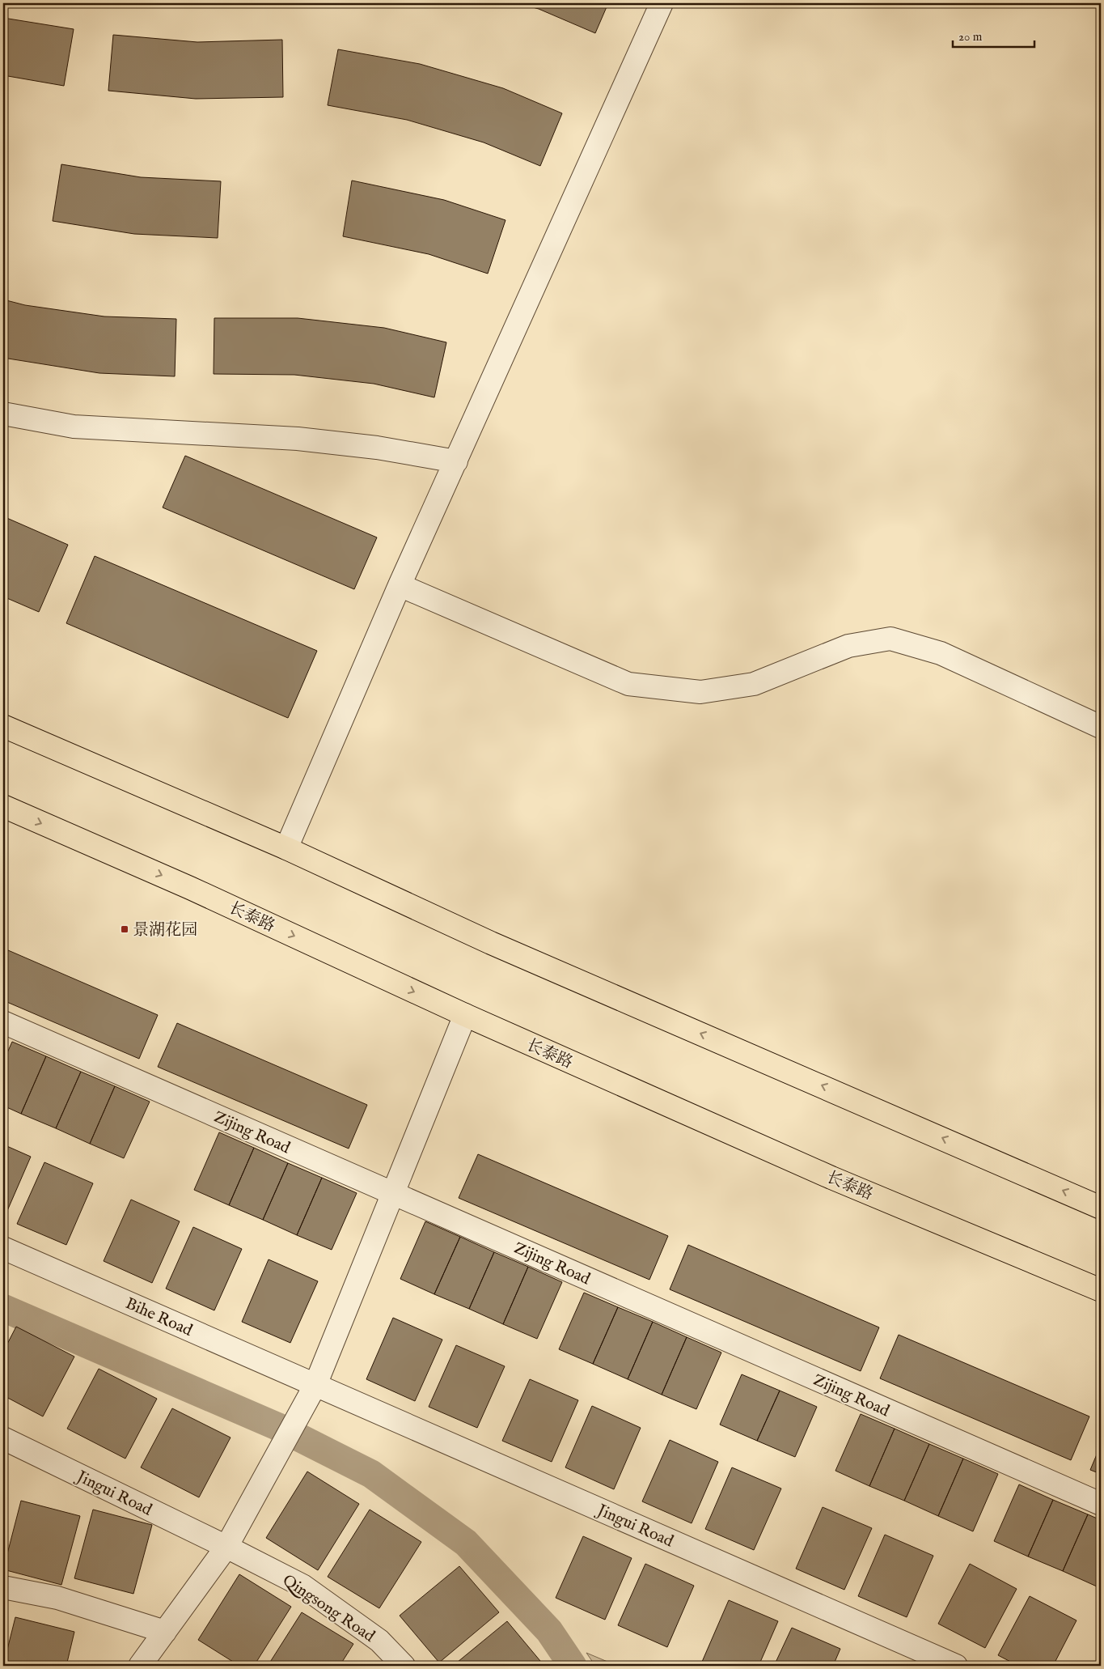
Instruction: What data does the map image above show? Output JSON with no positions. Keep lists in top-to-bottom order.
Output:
{
  "streets": {
    "highway": ["长泰路"],
    "street": [
      "Zijing Road",
      "Bihe Road",
      "Jingui Road",
      "Qingsong Road"
    ]
  },
  "crossings": [
    ["Bihe Road", "Jingui Road"],
    ["Jingui Road", "Qingsong Road"]
  ],
  "places": {
    "transit": ["景湖花园"]
  },
  "scale_bar": "20 m"
}
